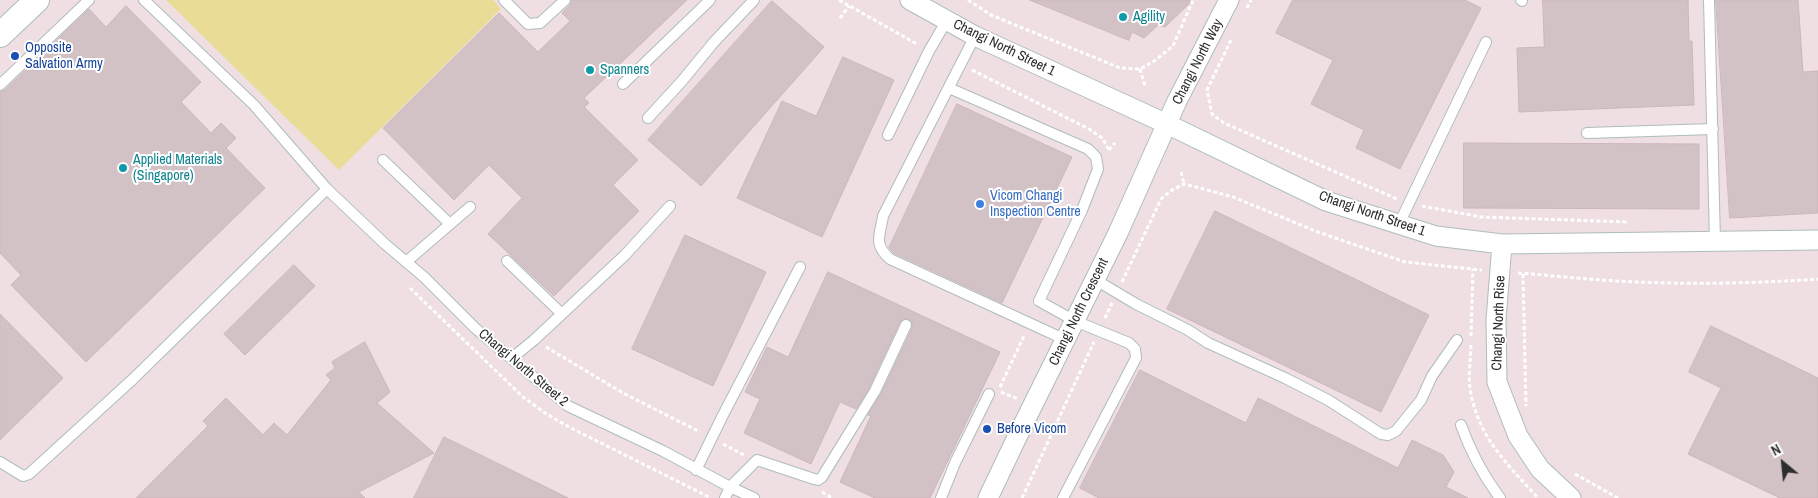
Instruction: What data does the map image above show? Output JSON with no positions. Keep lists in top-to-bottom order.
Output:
{
  "streets": {
    "street": [
      "Changi North Street 1",
      "Changi North Way",
      "Changi North Crescent",
      "Changi North Rise"
    ],
    "lane": ["Changi North Street 2"]
  },
  "crossings": [
    ["Changi North Street 1", "Changi North Way"],
    ["Changi North Street 1", "Changi North Crescent"],
    ["Changi North Street 1", "Changi North Rise"],
    ["Changi North Way", "Changi North Crescent"]
  ],
  "places": [
    "Agility",
    "Opposite Salvation Army",
    "Spanners",
    "Applied Materials (Singapore)",
    "Vicom Changi Inspection Centre",
    "Before Vicom"
  ],
  "north": "top left"
}
